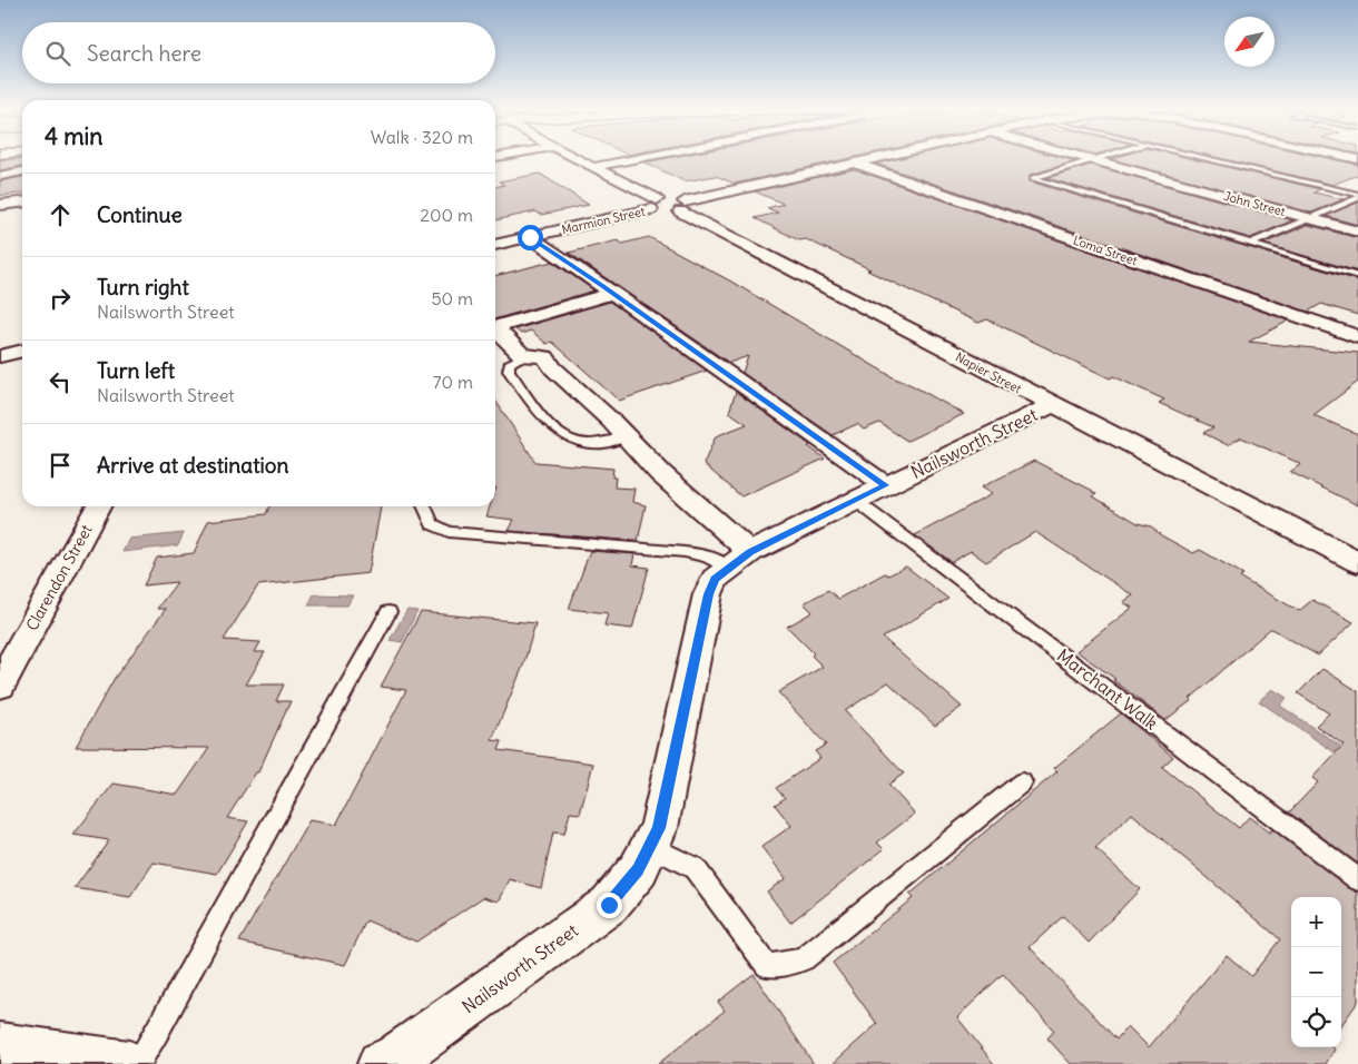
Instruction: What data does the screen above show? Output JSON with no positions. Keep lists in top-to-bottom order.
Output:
{
  "streets": {
    "street": [
      "John Street",
      "Marmion Street",
      "Loma Street",
      "Napier Street",
      "Nailsworth Street",
      "Clarendon Street"
    ],
    "lane": ["Marchant Walk"]
  },
  "crossings": [
    ["Marmion Street", "Loma Street"],
    ["Marmion Street", "Napier Street"],
    ["Napier Street", "Nailsworth Street"],
    ["Nailsworth Street", "Marchant Walk"]
  ],
  "north": "bottom left",
  "page": {
    "search": "Search here",
    "heading": ["4 min", "Walk · 320 m"],
    "list": [
      ["Continue", "200 m"],
      ["Turn right", "Nailsworth Street", "50 m"],
      ["Turn left", "Nailsworth Street", "70 m"],
      "Arrive at destination"
    ],
    "map_buttons": ["+", "−"]
  }
}
